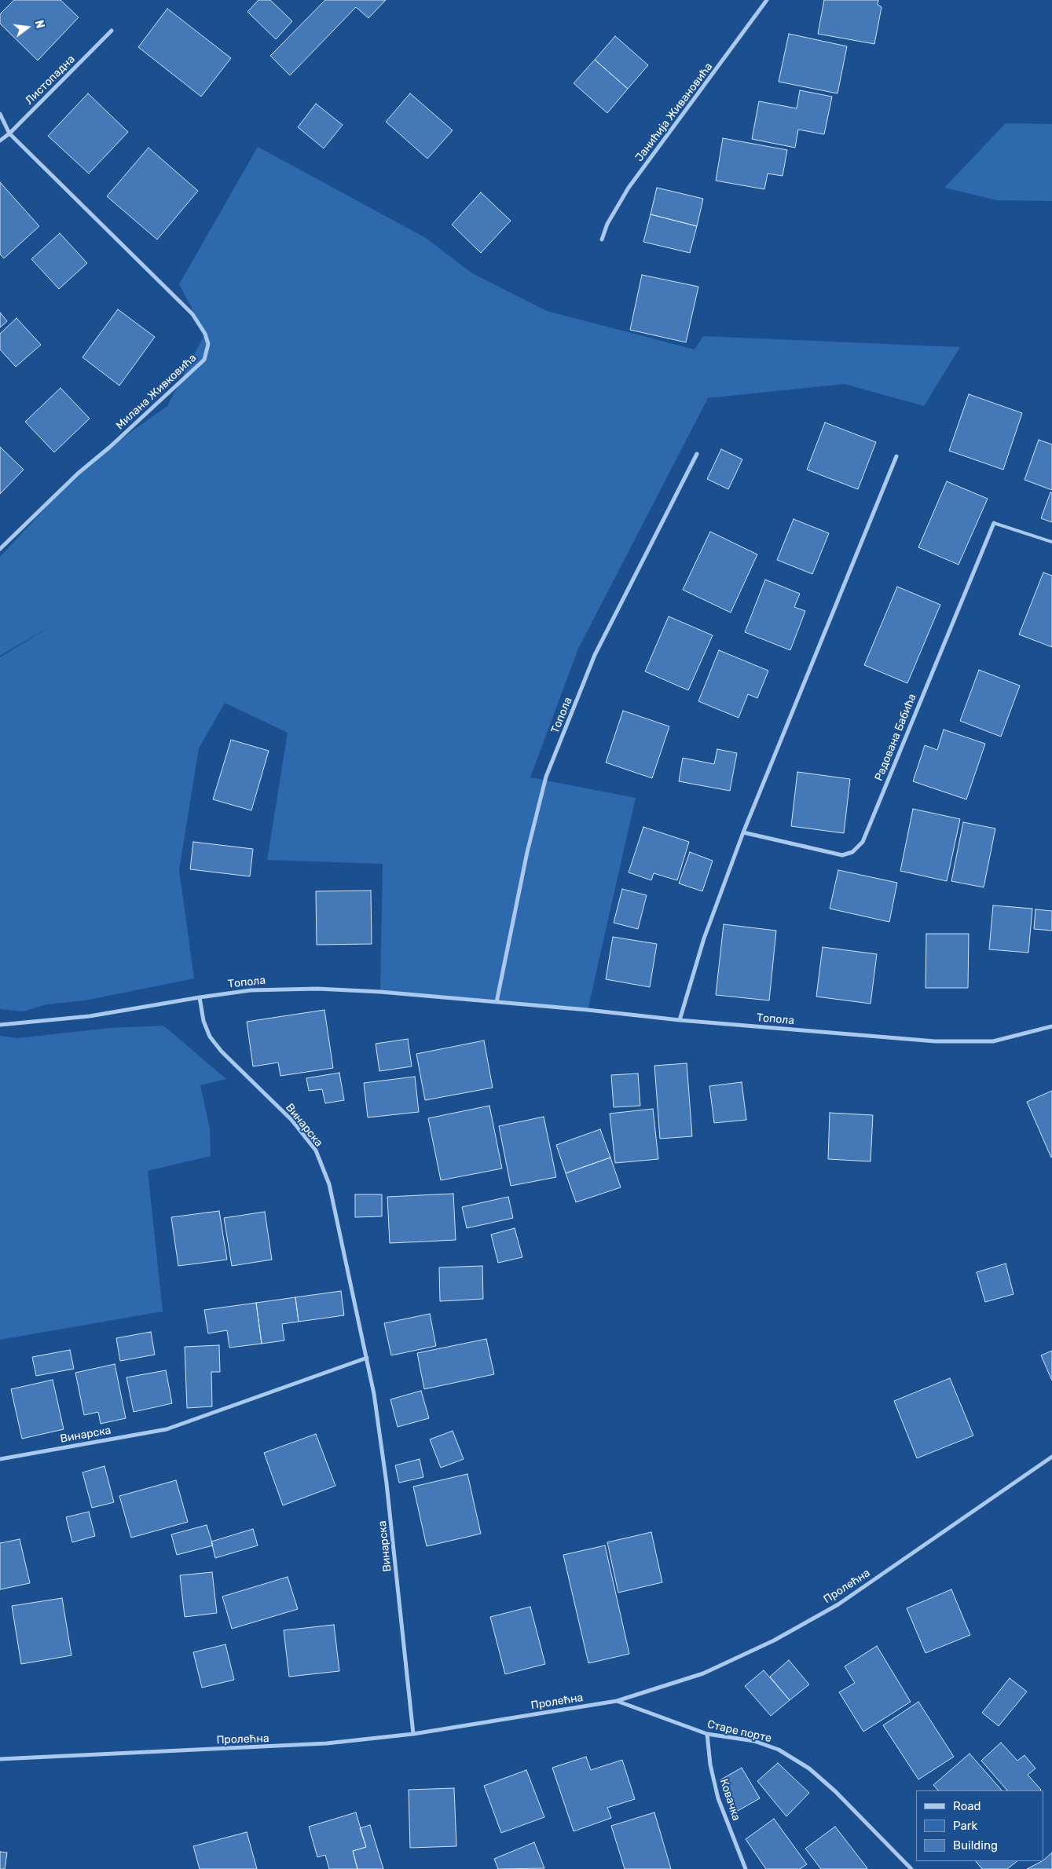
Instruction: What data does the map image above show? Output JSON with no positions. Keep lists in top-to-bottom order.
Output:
{
  "streets": {
    "street": [
      "Листопадна",
      "Јанићија Живановића",
      "Милана Живковића",
      "Топола",
      "Радована Бабића",
      "Винарска",
      "Пролећна",
      "Старе порте",
      "Ковачка"
    ]
  },
  "crossings": [
    ["Листопадна", "Милана Живковића"],
    ["Топола", "Винарска"],
    ["Винарска", "Пролећна"],
    ["Пролећна", "Старе порте"],
    ["Старе порте", "Ковачка"]
  ],
  "legend": ["Road", "Park", "Building"],
  "north": "right"
}
